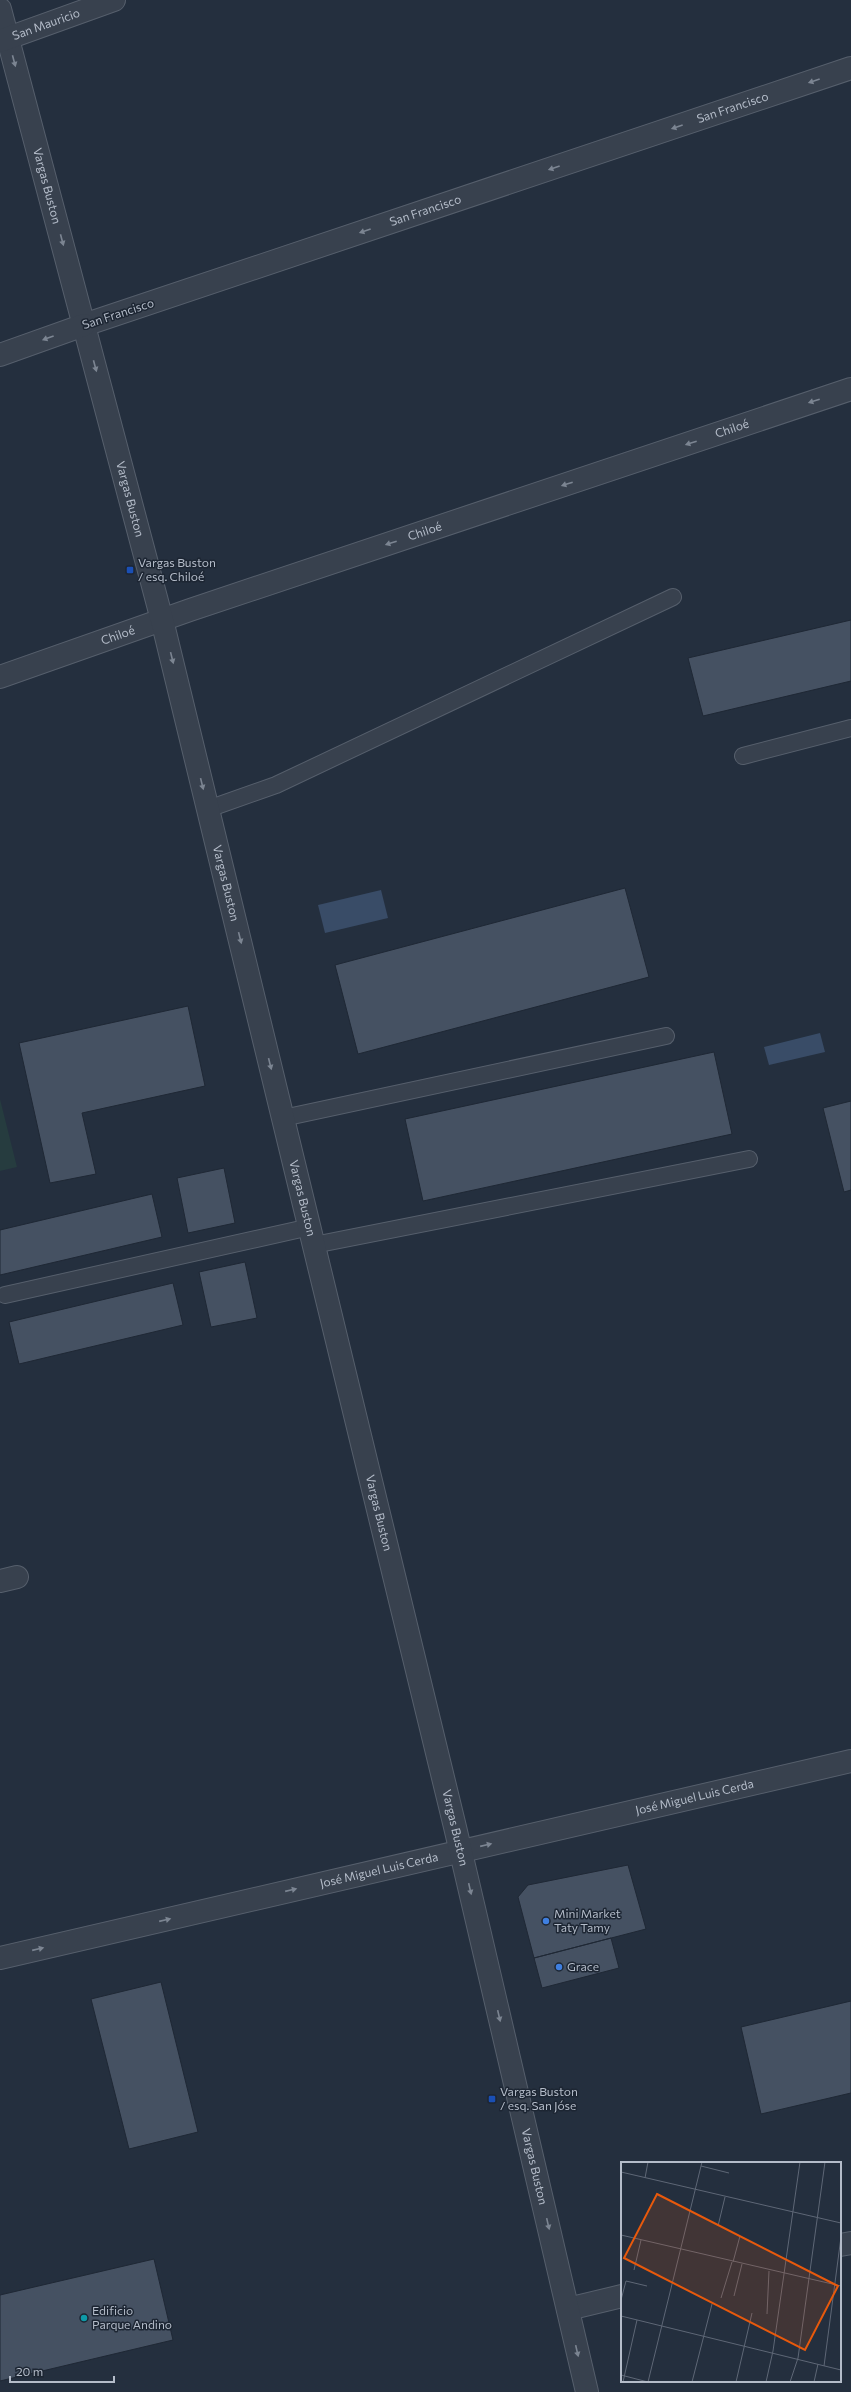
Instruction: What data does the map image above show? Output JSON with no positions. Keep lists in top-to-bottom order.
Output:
{
  "streets": {
    "street": [
      "San Mauricio",
      "San Francisco",
      "Vargas Buston",
      "Chiloé",
      "José Miguel Luis Cerda"
    ]
  },
  "crossings": [
    ["San Mauricio", "Vargas Buston"],
    ["San Francisco", "Vargas Buston"],
    ["Vargas Buston", "Chiloé"],
    ["Vargas Buston", "José Miguel Luis Cerda"]
  ],
  "one_way": [
    "San Francisco",
    "Vargas Buston",
    "Chiloé",
    "José Miguel Luis Cerda"
  ],
  "places": {
    "transit": ["Vargas Buston / esq. Chiloé", "Vargas Buston / esq. San Jóse"],
    "other": ["Mini Market Taty Tamy", "Grace", "Edificio Parque Andino"]
  },
  "scale_bar": "20 m"
}
